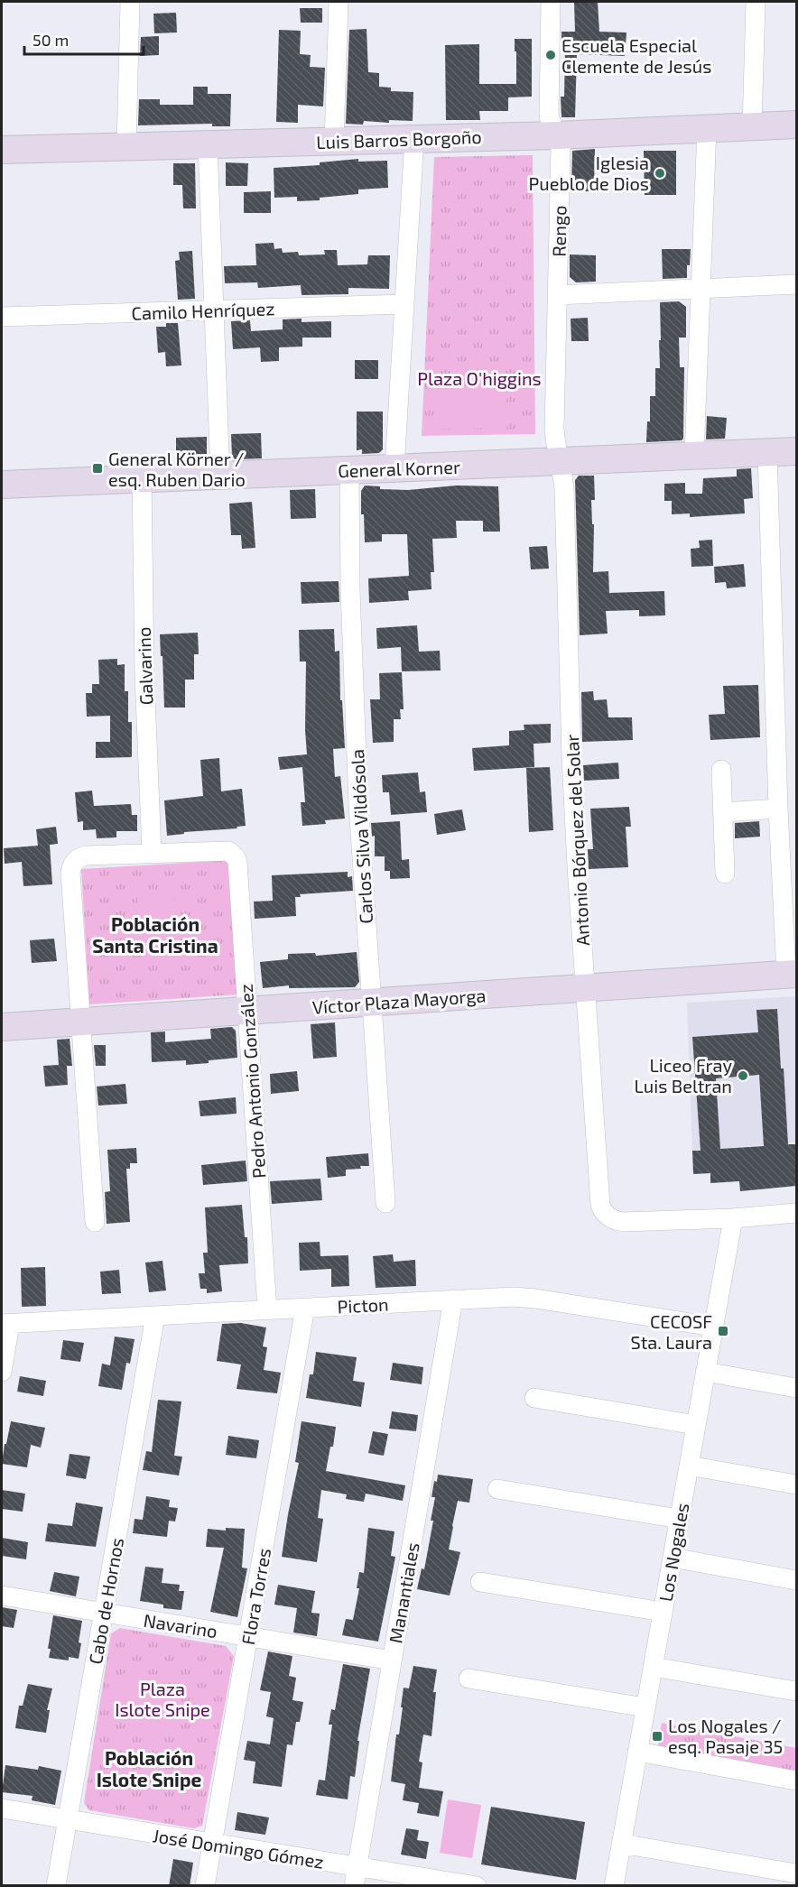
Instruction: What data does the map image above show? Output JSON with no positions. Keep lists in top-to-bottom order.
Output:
{
  "streets": {
    "street": [
      "Luis Barros Borgoño",
      "Rengo",
      "Camilo Henríquez",
      "General Korner",
      "Galvarino",
      "Carlos Silva Vildósola",
      "Antonio Bórquez del Solar",
      "Víctor Plaza Mayorga",
      "Pedro Antonio González",
      "Picton",
      "Los Nogales",
      "Manantiales",
      "Flora Torres",
      "Cabo de Hornos",
      "Navarino",
      "José Domingo Gómez"
    ]
  },
  "crossings": [
    ["Luis Barros Borgoño", "Rengo"],
    ["Rengo", "General Korner"],
    ["Rengo", "Antonio Bórquez del Solar"],
    ["General Korner", "Galvarino"],
    ["General Korner", "Carlos Silva Vildósola"],
    ["General Korner", "Antonio Bórquez del Solar"],
    ["Galvarino", "Pedro Antonio González"],
    ["Carlos Silva Vildósola", "Víctor Plaza Mayorga"],
    ["Antonio Bórquez del Solar", "Víctor Plaza Mayorga"],
    ["Antonio Bórquez del Solar", "Los Nogales"],
    ["Víctor Plaza Mayorga", "Pedro Antonio González"],
    ["Pedro Antonio González", "Picton"],
    ["Picton", "Los Nogales"],
    ["Picton", "Manantiales"],
    ["Picton", "Flora Torres"],
    ["Picton", "Cabo de Hornos"],
    ["Manantiales", "Navarino"],
    ["Manantiales", "José Domingo Gómez"],
    ["Flora Torres", "Navarino"],
    ["Flora Torres", "José Domingo Gómez"],
    ["Cabo de Hornos", "Navarino"],
    ["Cabo de Hornos", "José Domingo Gómez"]
  ],
  "districts": ["Población Santa Cristina", "Población Islote Snipe"],
  "parks": ["Plaza O'higgins", "Plaza Islote Snipe"],
  "places": {
    "other": ["Escuela Especial Clemente de Jesús", "Iglesia Pueblo de Dios", "Liceo Fray Luis Beltran"],
    "transit": ["General Körner / esq. Ruben Dario", "CECOSF Sta. Laura", "Los Nogales / esq. Pasaje 35"]
  },
  "scale_bar": "50 m"
}
